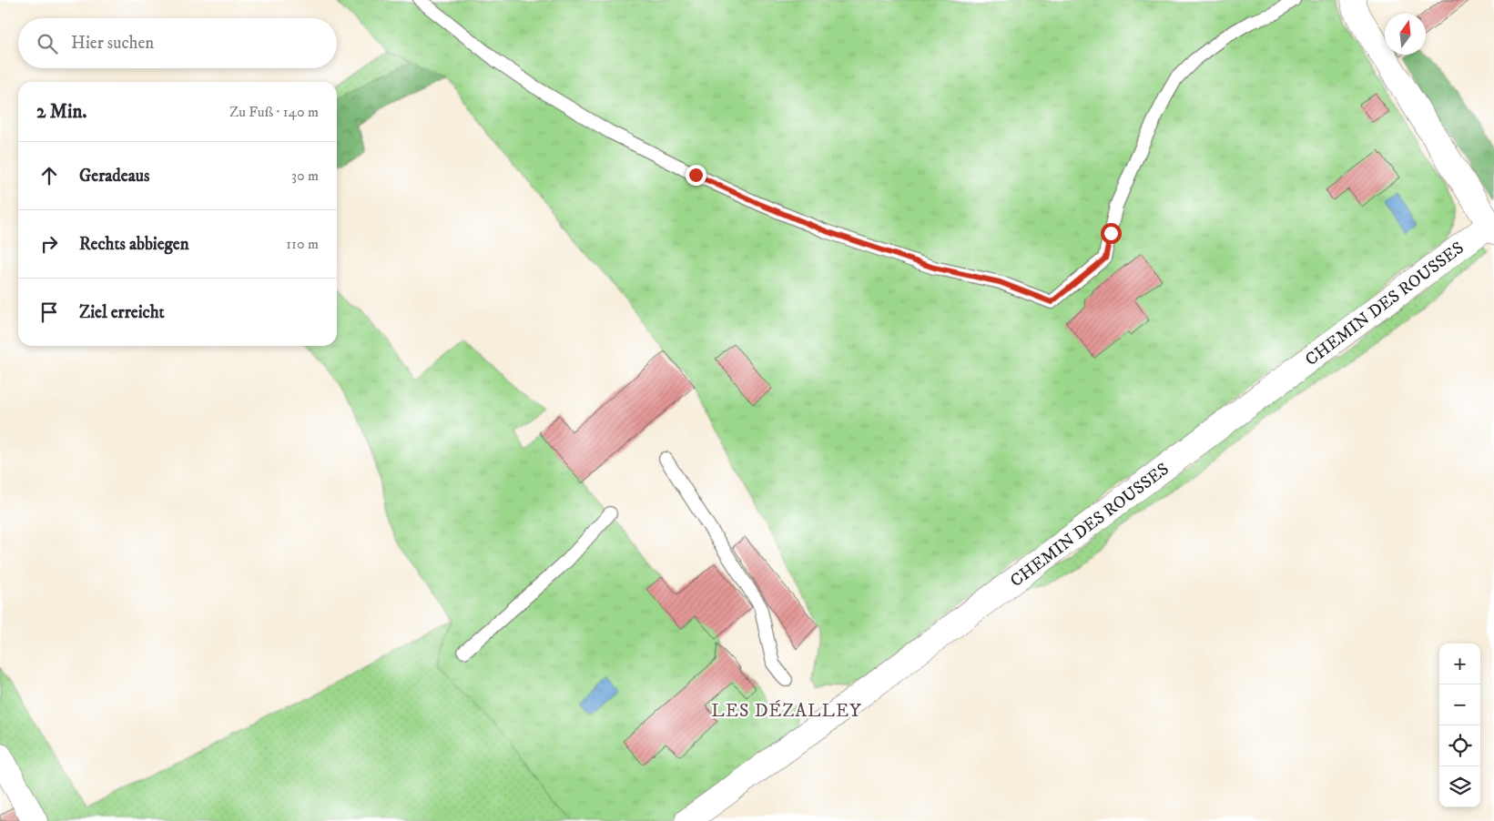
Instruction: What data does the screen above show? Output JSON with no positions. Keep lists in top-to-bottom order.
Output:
{
  "streets": {
    "street": ["CHEMIN DES ROUSSES"]
  },
  "districts": ["LES DÉZALLEY"],
  "north": "top",
  "page": {
    "search": "Hier suchen",
    "heading": ["2 Min.", "Zu Fuß · 140 m"],
    "list": [
      ["Geradeaus", "30 m"],
      ["Rechts abbiegen", "110 m"],
      "Ziel erreicht"
    ],
    "map_buttons": ["+", "−"]
  }
}
